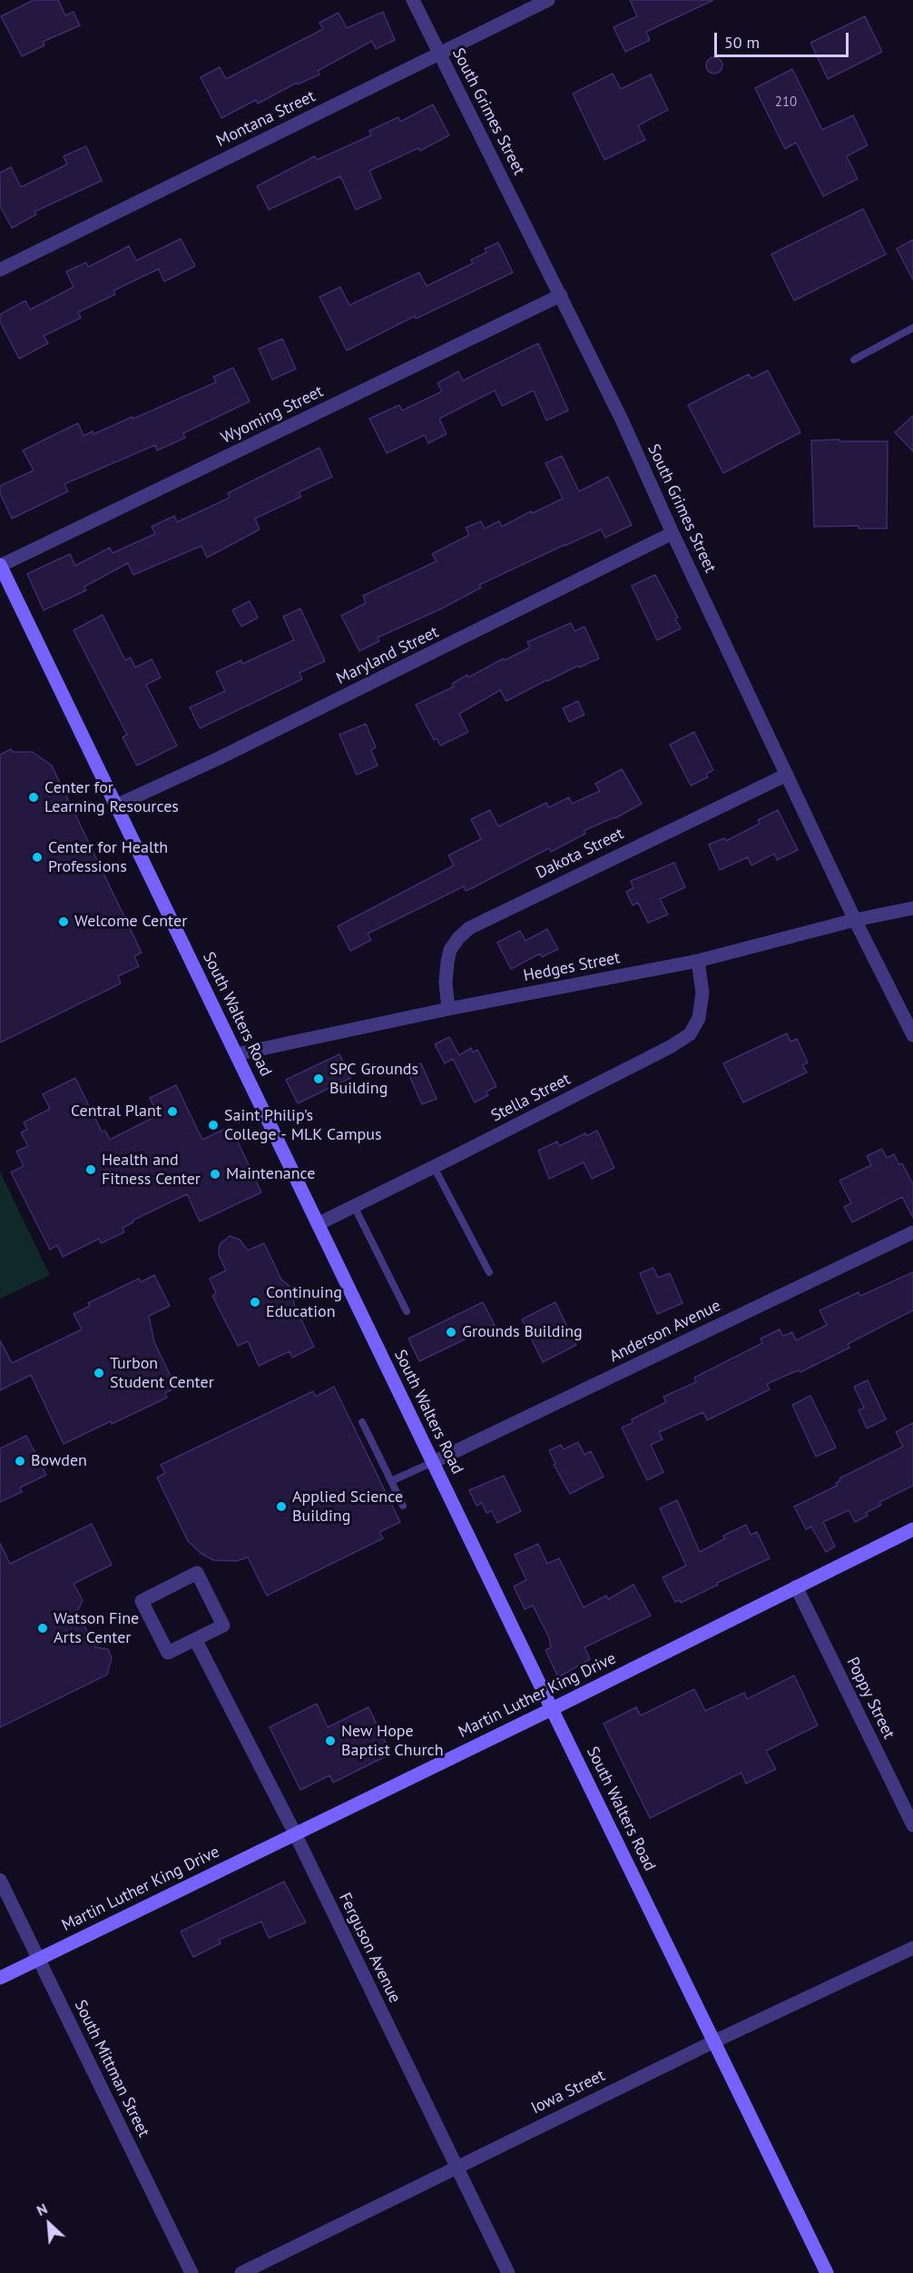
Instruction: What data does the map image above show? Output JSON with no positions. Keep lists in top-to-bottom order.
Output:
{
  "streets": {
    "main road": ["South Walters Road", "Martin Luther King Drive"],
    "street": [
      "South Grimes Street",
      "Montana Street",
      "Wyoming Street",
      "Maryland Street",
      "Dakota Street",
      "Hedges Street",
      "Stella Street",
      "Anderson Avenue",
      "Poppy Street",
      "Ferguson Avenue",
      "South Mittman Street",
      "Iowa Street"
    ]
  },
  "crossings": [
    ["South Grimes Street", "Montana Street"],
    ["South Grimes Street", "Wyoming Street"],
    ["South Grimes Street", "Maryland Street"],
    ["South Grimes Street", "Dakota Street"],
    ["South Grimes Street", "Hedges Street"],
    ["Wyoming Street", "South Walters Road"],
    ["Maryland Street", "South Walters Road"],
    ["Dakota Street", "Hedges Street"],
    ["Hedges Street", "South Walters Road"],
    ["Hedges Street", "Stella Street"],
    ["South Walters Road", "Stella Street"],
    ["South Walters Road", "Anderson Avenue"],
    ["South Walters Road", "Martin Luther King Drive"],
    ["South Walters Road", "Iowa Street"],
    ["Martin Luther King Drive", "Poppy Street"],
    ["Martin Luther King Drive", "Ferguson Avenue"],
    ["Martin Luther King Drive", "South Mittman Street"],
    ["Ferguson Avenue", "Iowa Street"]
  ],
  "places": [
    "Center for Learning Resources",
    "Center for Health Professions",
    "Welcome Center",
    "SPC Grounds Building",
    "Central Plant",
    "Saint Philip's College - MLK Campus",
    "Health and Fitness Center",
    "Maintenance",
    "Continuing Education",
    "Grounds Building",
    "Turbon Student Center",
    "Bowden",
    "Applied Science Building",
    "Watson Fine Arts Center",
    "New Hope Baptist Church"
  ],
  "house_numbers": ["210"],
  "scale_bar": "50 m",
  "north": "top left"
}
